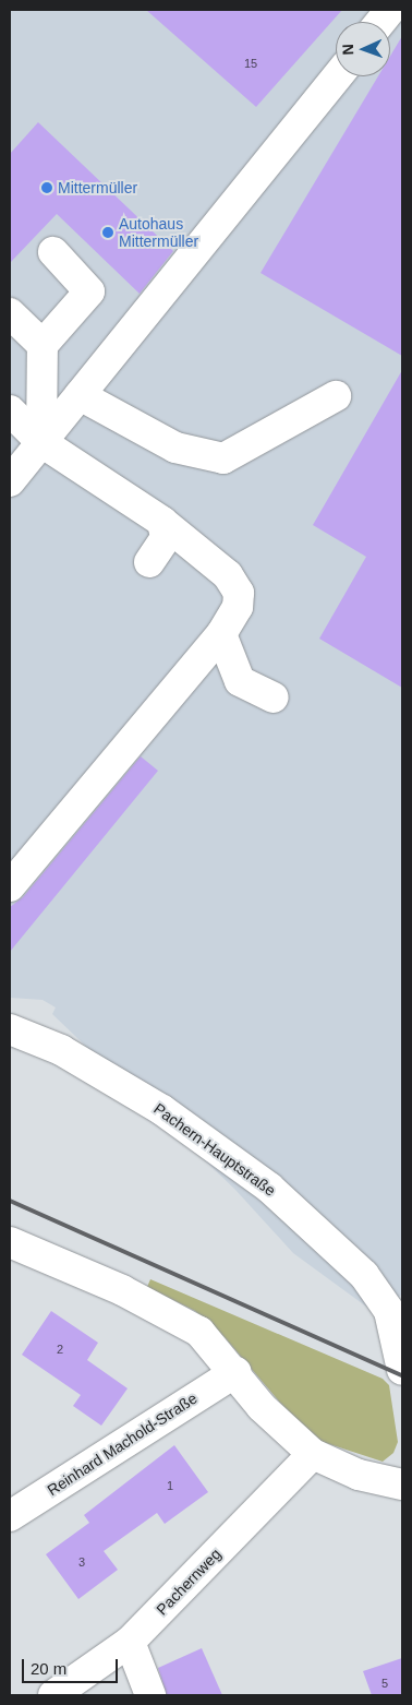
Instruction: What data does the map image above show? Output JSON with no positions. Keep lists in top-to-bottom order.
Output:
{
  "streets": {
    "street": ["Pachern-Hauptstraße", "Reinhard Machold-Straße", "Pachernweg"]
  },
  "places": ["Mittermüller", "Autohaus Mittermüller"],
  "house_numbers": [
    "15",
    "2",
    "1",
    "3",
    "5"
  ],
  "scale_bar": "20 m",
  "north": "left"
}
